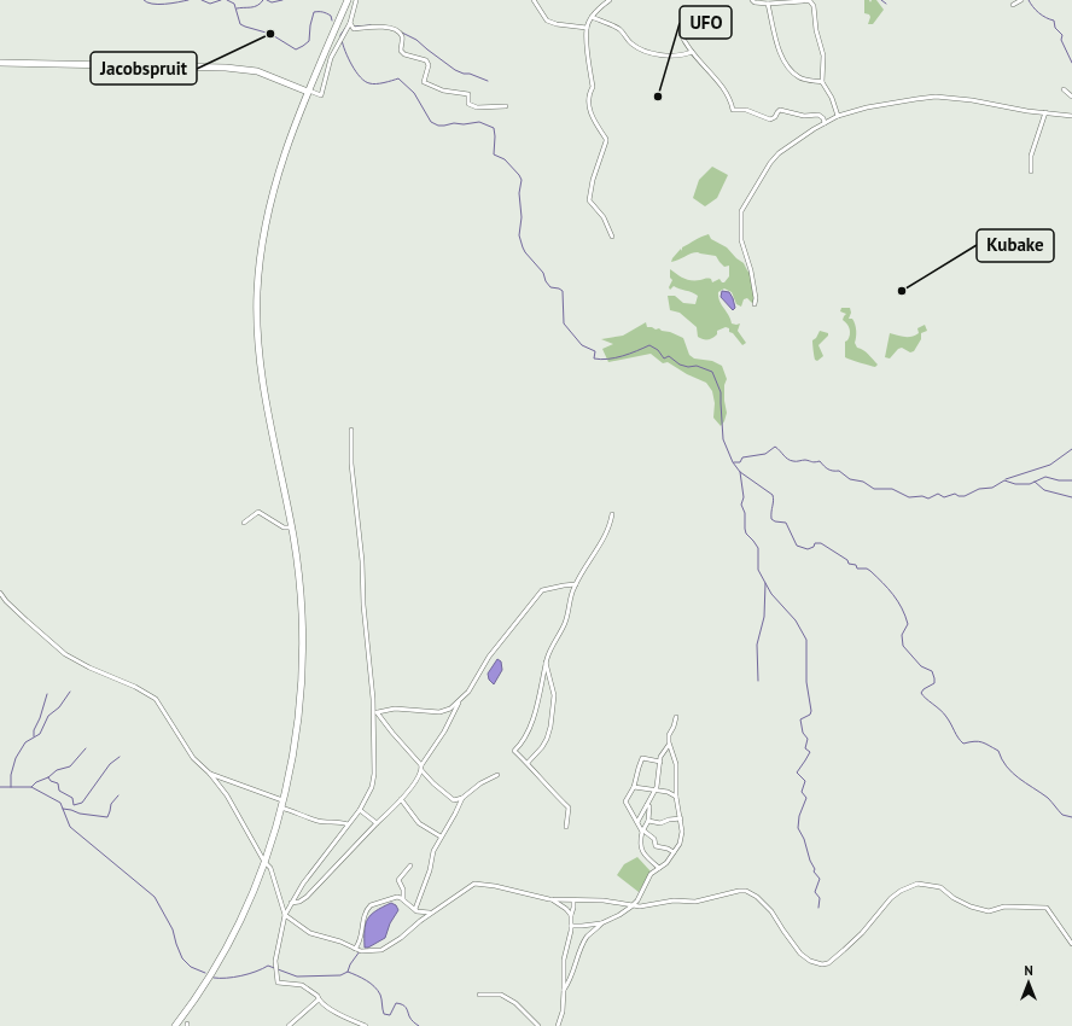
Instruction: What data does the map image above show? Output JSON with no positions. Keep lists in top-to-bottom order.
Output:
{
  "places": ["Jacobspruit", "UFO", "Kubake"],
  "north": "top"
}
